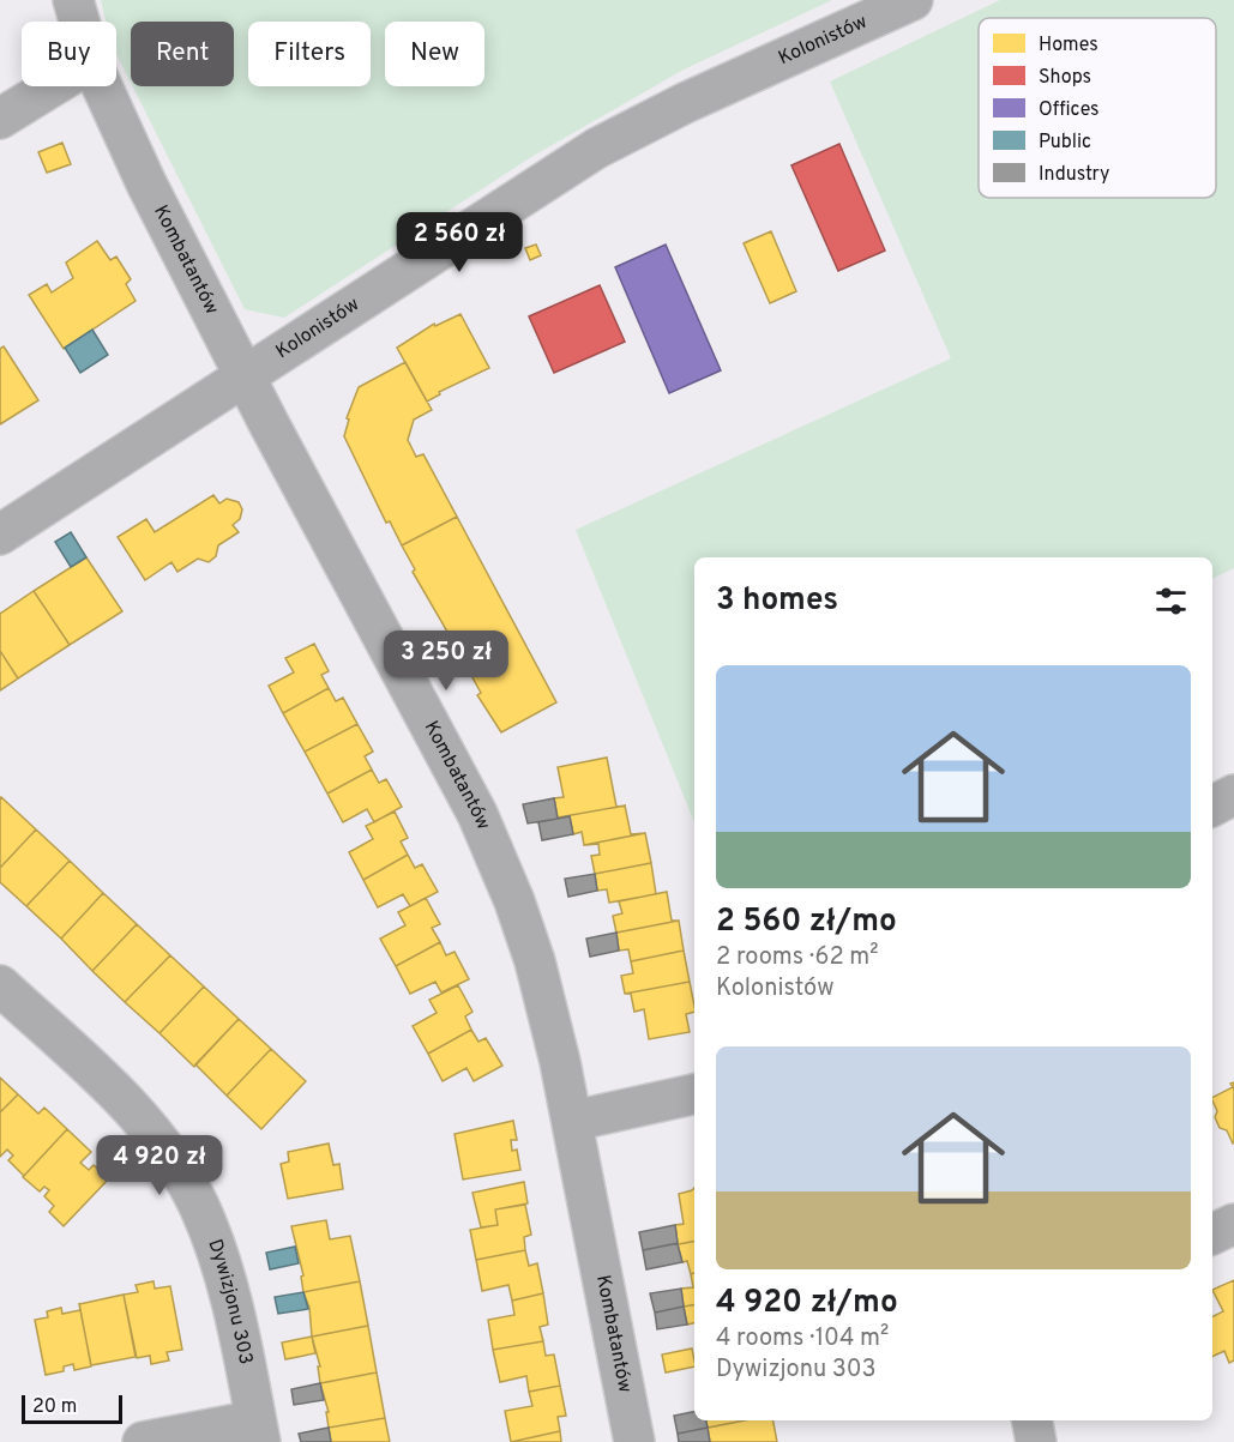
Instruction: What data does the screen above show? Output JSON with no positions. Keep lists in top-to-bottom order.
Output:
{
  "streets": {
    "street": ["Kolonistów", "Kombatantów", "Dywizjonu 303"]
  },
  "crossings": [
    ["Kolonistów", "Kombatantów"]
  ],
  "legend": [
    "Homes",
    "Shops",
    "Offices",
    "Public",
    "Industry"
  ],
  "scale_bar": "20 m",
  "page": {
    "chip": [
      "Buy",
      "Rent",
      "Filters",
      "New"
    ],
    "price": ["2 560 zł", "3 250 zł", "4 920 zł"],
    "heading": "3 homes",
    "list": [
      {
        "name": "2 560 zł/mo",
        "note": "2 rooms · 62 m² · Kolonistów"
      },
      {
        "name": "4 920 zł/mo",
        "note": "4 rooms · 104 m² · Dywizjonu 303"
      }
    ],
    "scale": "20 m"
  }
}
